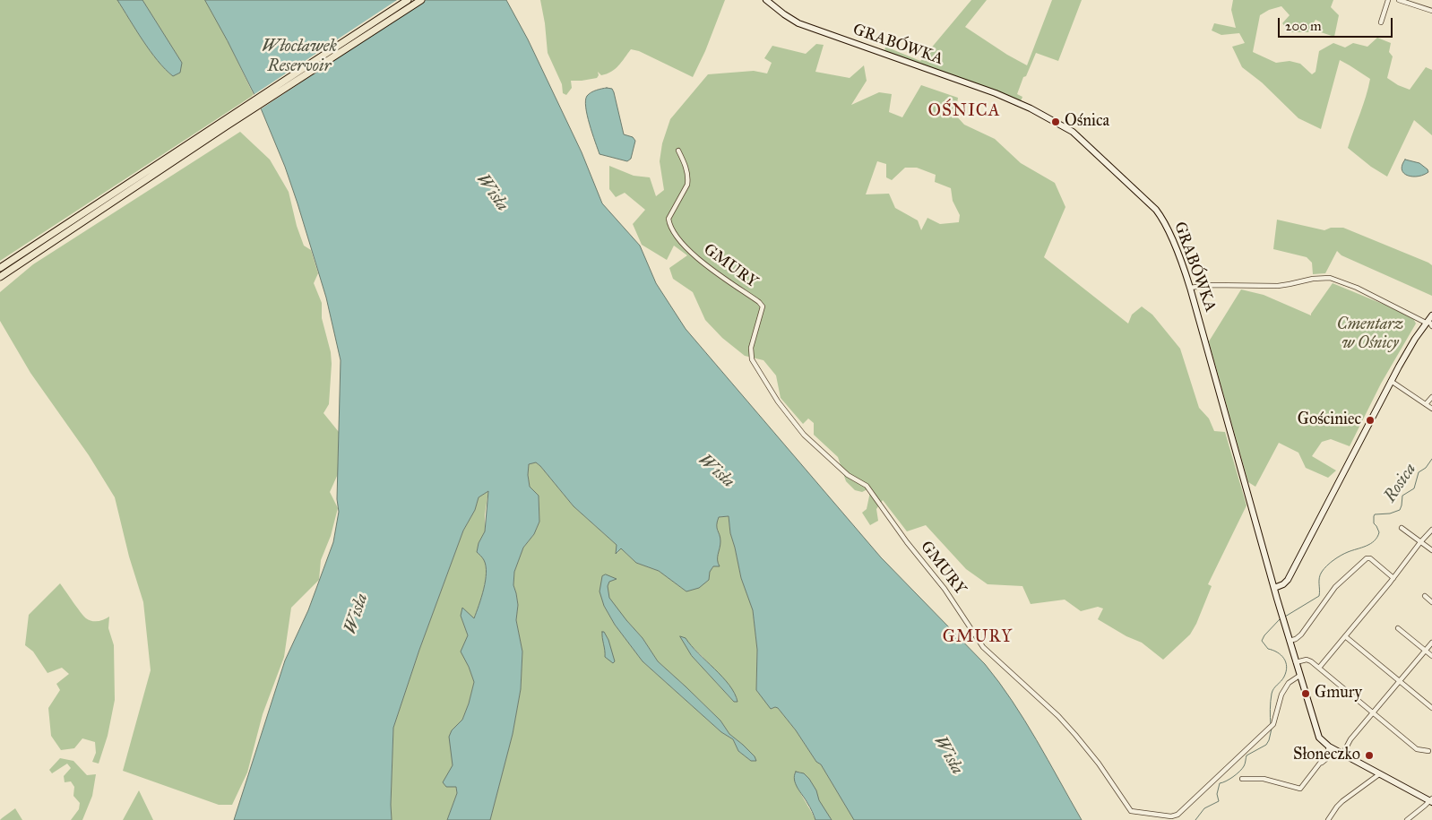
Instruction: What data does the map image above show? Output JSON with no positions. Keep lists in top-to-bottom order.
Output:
{
  "streets": {
    "street": ["GRABÓWKA", "GMURY"]
  },
  "crossings": [
    ["GRABÓWKA", "GMURY"]
  ],
  "districts": ["OŚNICA", "GMURY"],
  "water": ["Włocławek Reservoir", "Wisła", "Rosica"],
  "parks": ["Cmentarz w Ośnicy"],
  "places": [
    "Ośnica",
    "Gościniec",
    "Gmury",
    "Słoneczko"
  ],
  "scale_bar": "200 m"
}
